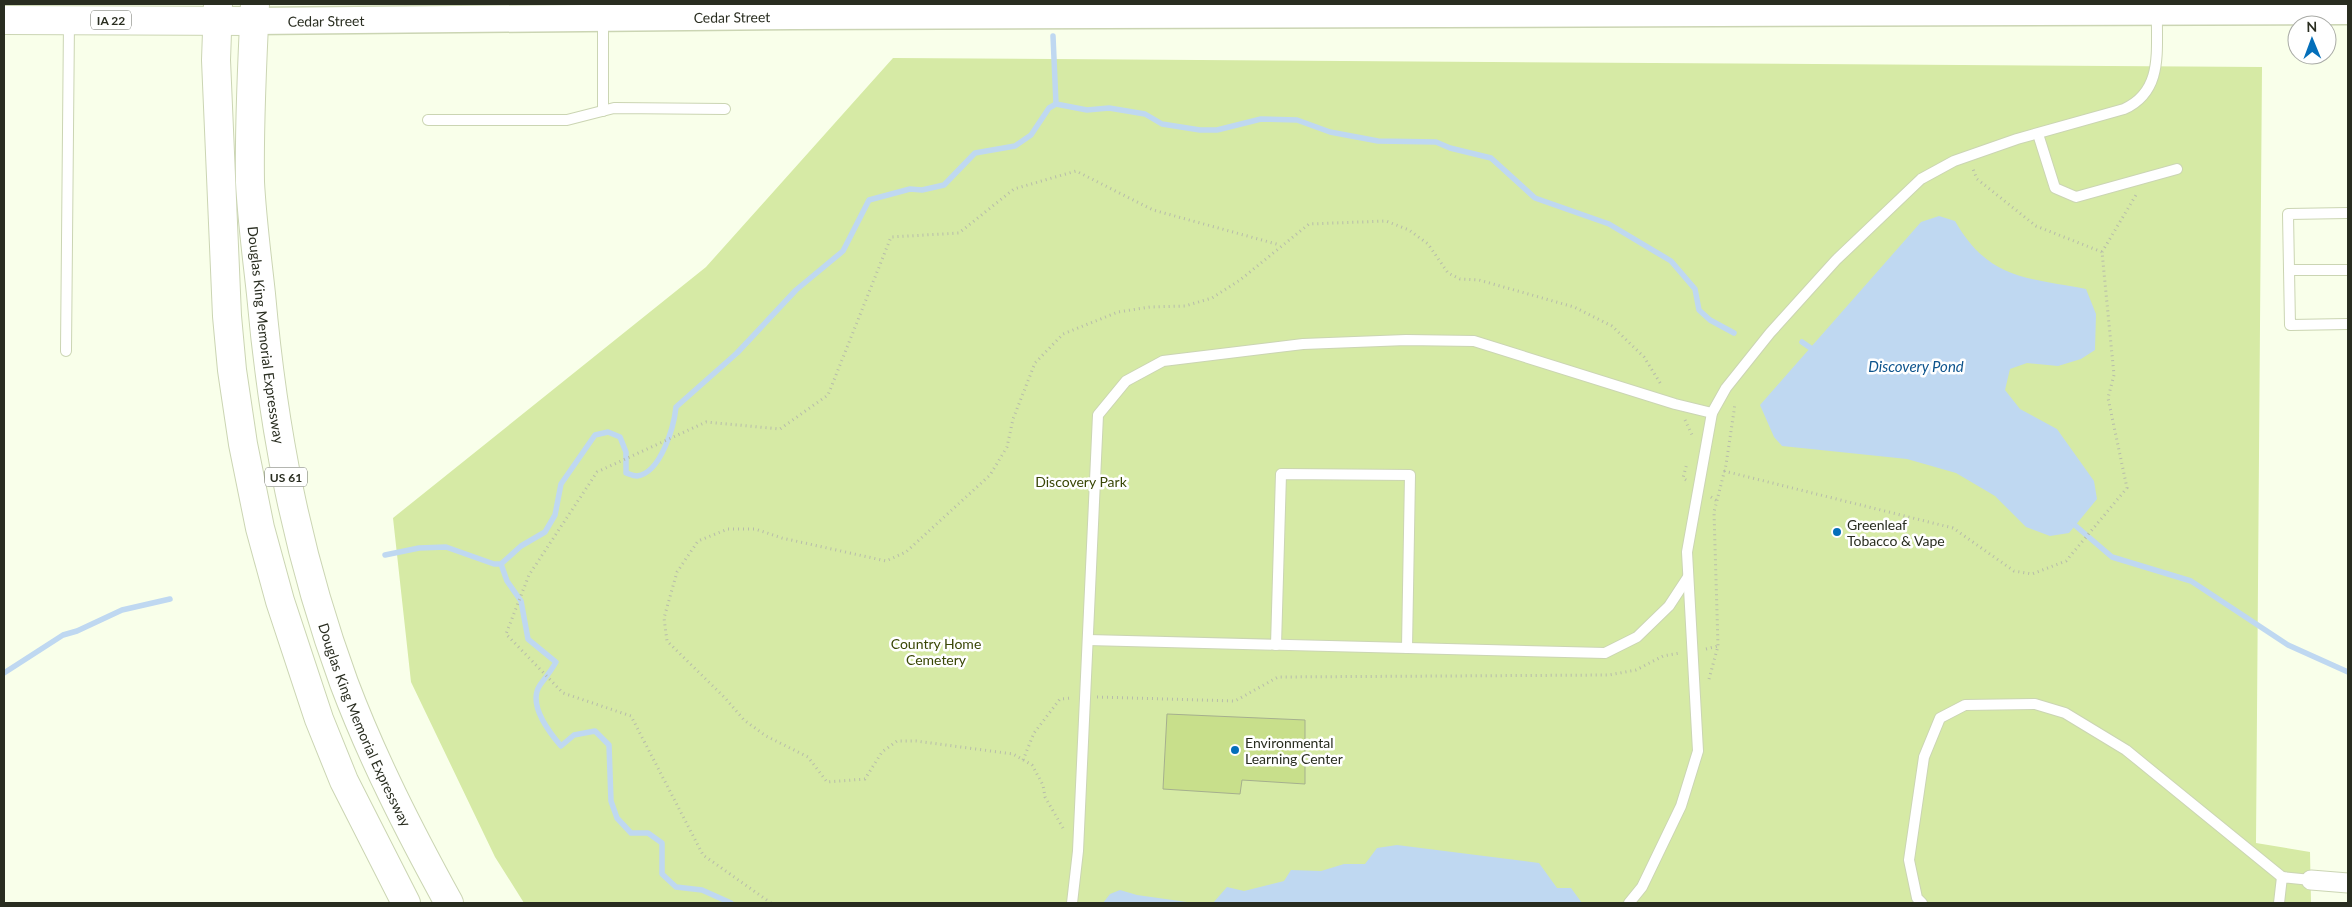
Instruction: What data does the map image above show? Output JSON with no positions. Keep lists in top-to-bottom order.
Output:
{
  "streets": {
    "main road": [
      "Cedar Street",
      "IA 22",
      "Douglas King Memorial Expressway",
      "US 61"
    ]
  },
  "crossings": [
    ["Cedar Street", "IA 22"],
    ["Cedar Street", "Douglas King Memorial Expressway"],
    ["IA 22", "Douglas King Memorial Expressway"],
    ["IA 22", "US 61"]
  ],
  "water": ["Discovery Pond"],
  "parks": ["Discovery Park", "Country Home Cemetery"],
  "places": ["Greenleaf Tobacco & Vape", "Environmental Learning Center"],
  "north": "top"
}
